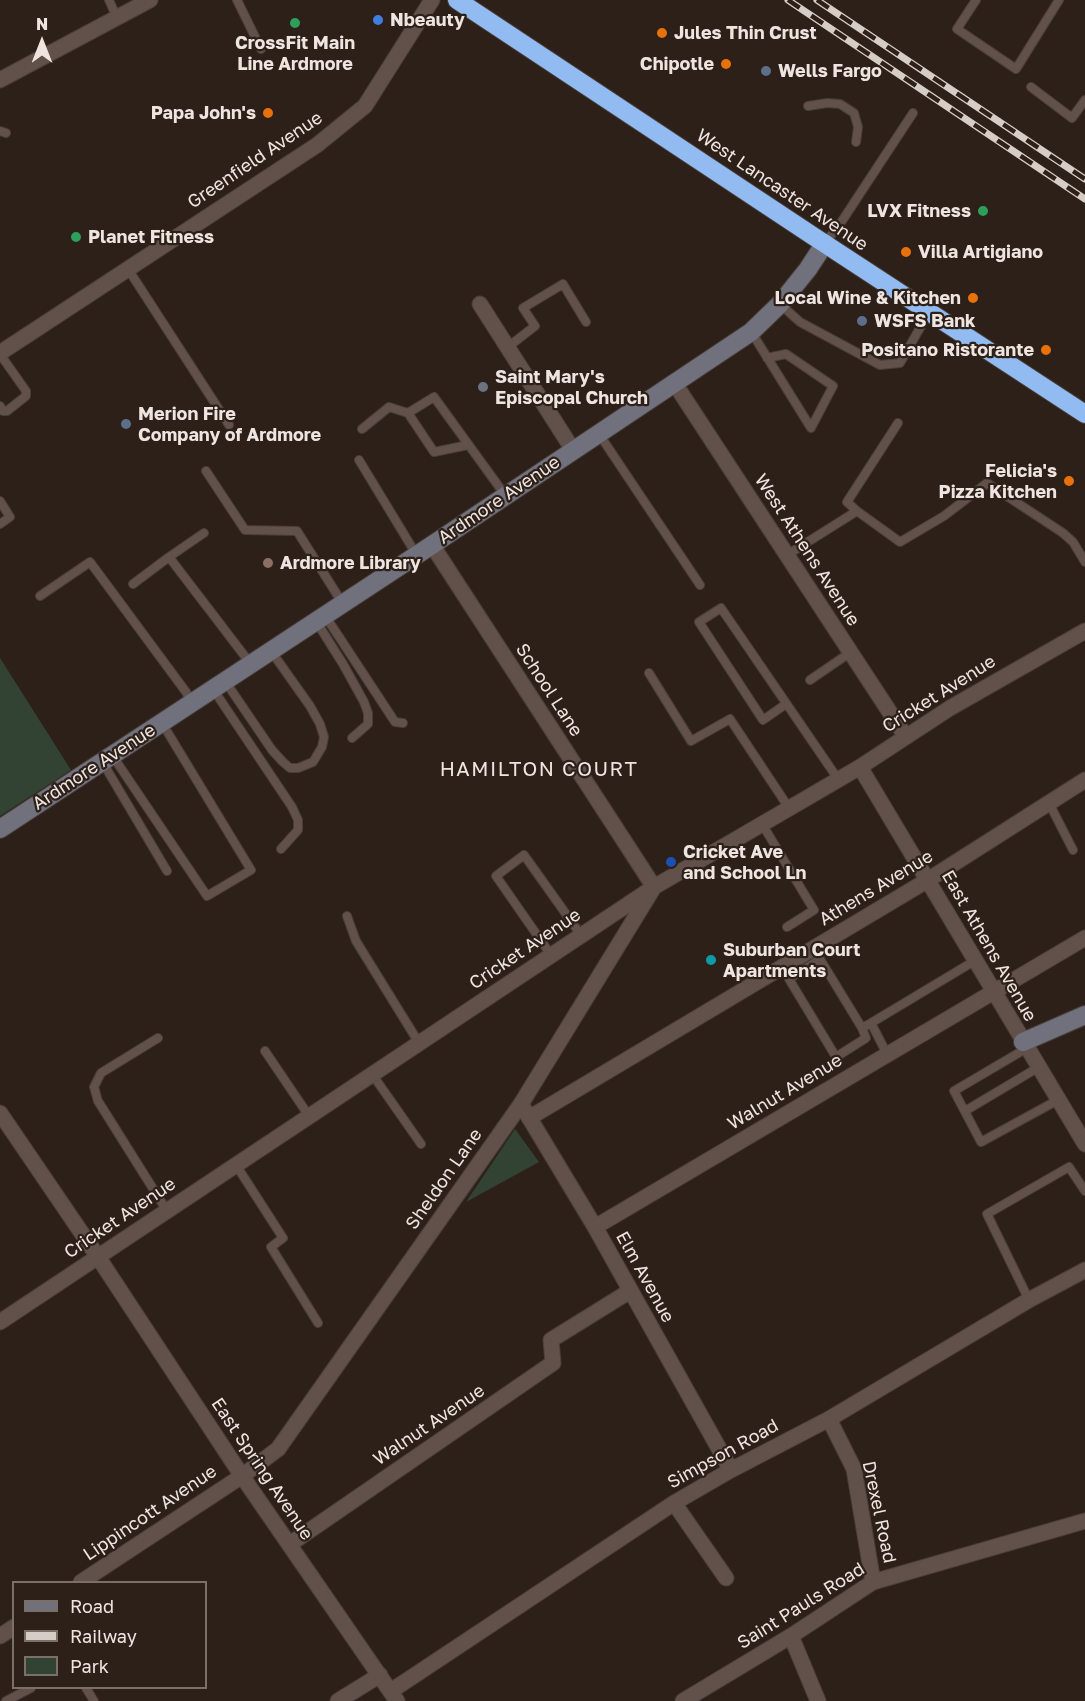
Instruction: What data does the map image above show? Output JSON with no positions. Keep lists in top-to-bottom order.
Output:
{
  "streets": {
    "highway": ["West Lancaster Avenue"],
    "street": [
      "Greenfield Avenue",
      "Ardmore Avenue",
      "West Athens Avenue",
      "School Lane",
      "Cricket Avenue",
      "Athens Avenue",
      "East Athens Avenue",
      "Walnut Avenue",
      "Sheldon Lane",
      "Elm Avenue",
      "Simpson Road",
      "East Spring Avenue",
      "Drexel Road",
      "Lippincott Avenue",
      "Saint Pauls Road"
    ]
  },
  "crossings": [
    ["West Lancaster Avenue", "Ardmore Avenue"],
    ["Ardmore Avenue", "West Athens Avenue"],
    ["Ardmore Avenue", "School Lane"],
    ["West Athens Avenue", "Cricket Avenue"],
    ["School Lane", "Cricket Avenue"],
    ["School Lane", "Sheldon Lane"],
    ["Cricket Avenue", "East Athens Avenue"],
    ["Cricket Avenue", "Sheldon Lane"],
    ["Cricket Avenue", "East Spring Avenue"],
    ["Athens Avenue", "East Athens Avenue"],
    ["Athens Avenue", "Elm Avenue"],
    ["East Athens Avenue", "Walnut Avenue"],
    ["Walnut Avenue", "Elm Avenue"],
    ["Walnut Avenue", "East Spring Avenue"],
    ["Sheldon Lane", "Elm Avenue"],
    ["Sheldon Lane", "East Spring Avenue"],
    ["Sheldon Lane", "Lippincott Avenue"],
    ["Elm Avenue", "Simpson Road"],
    ["Simpson Road", "East Spring Avenue"],
    ["Simpson Road", "Drexel Road"],
    ["East Spring Avenue", "Lippincott Avenue"],
    ["Drexel Road", "Saint Pauls Road"]
  ],
  "districts": ["HAMILTON COURT"],
  "places": [
    "Nbeauty",
    "CrossFit Main Line Ardmore",
    "Jules Thin Crust",
    "Chipotle",
    "Wells Fargo",
    "Papa John's",
    "LVX Fitness",
    "Planet Fitness",
    "Villa Artigiano",
    "Local Wine & Kitchen",
    "WSFS Bank",
    "Positano Ristorante",
    "Saint Mary's Episcopal Church",
    "Merion Fire Company of Ardmore",
    "Felicia's Pizza Kitchen",
    "Ardmore Library",
    "Cricket Ave and School Ln",
    "Suburban Court Apartments"
  ],
  "legend": ["Road", "Railway", "Park"],
  "north": "top"
}
